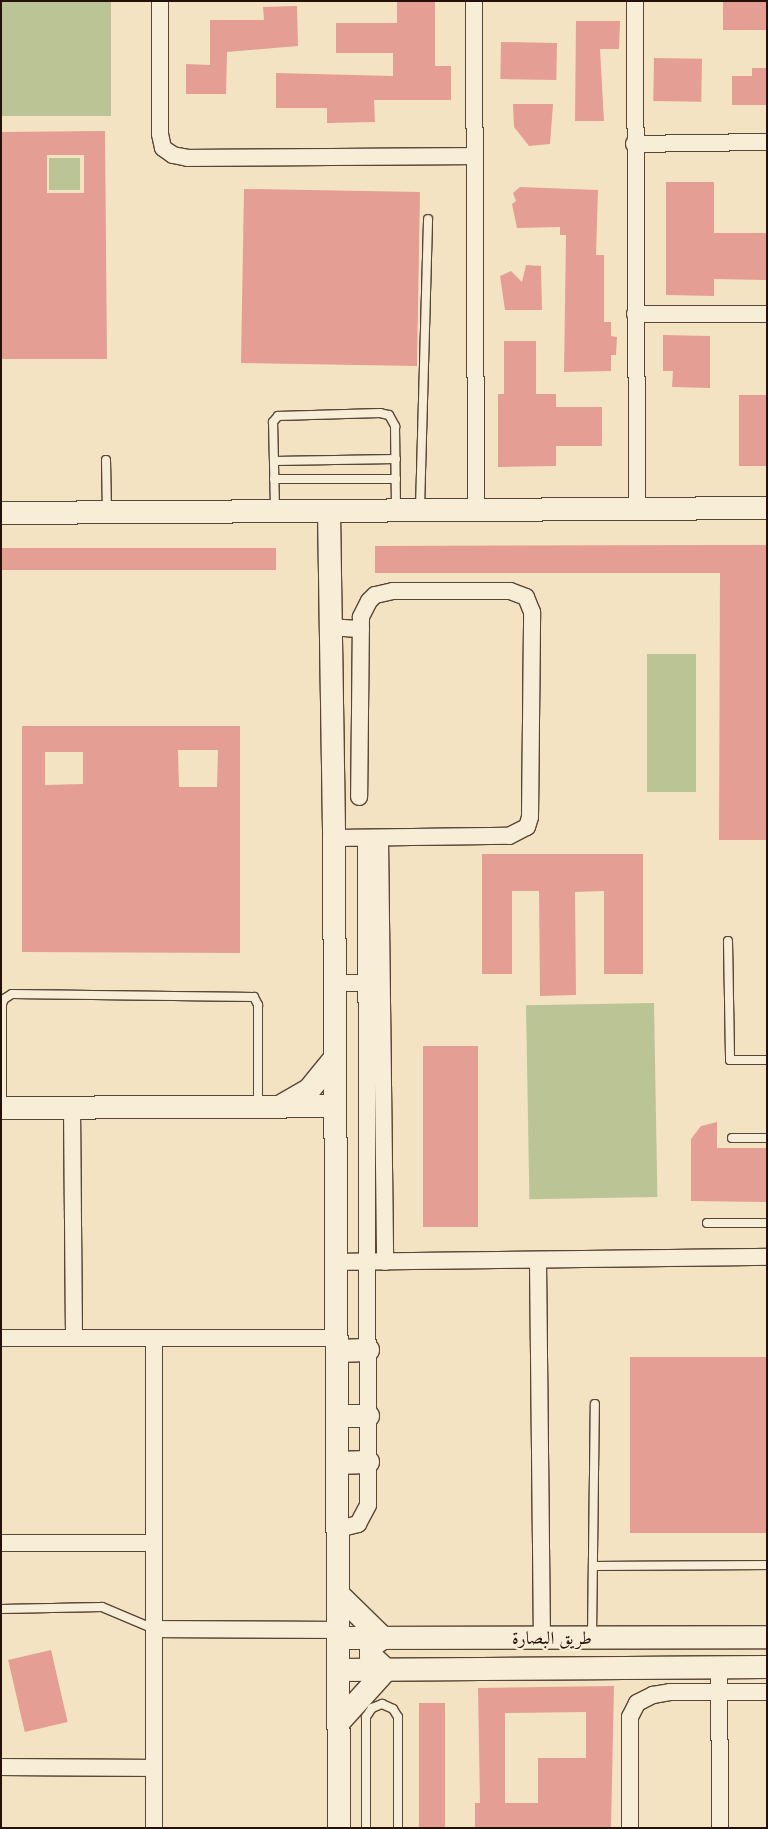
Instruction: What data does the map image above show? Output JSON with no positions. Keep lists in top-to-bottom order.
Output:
{
  "streets": {
    "street": ["طريق البصارة"]
  }
}
